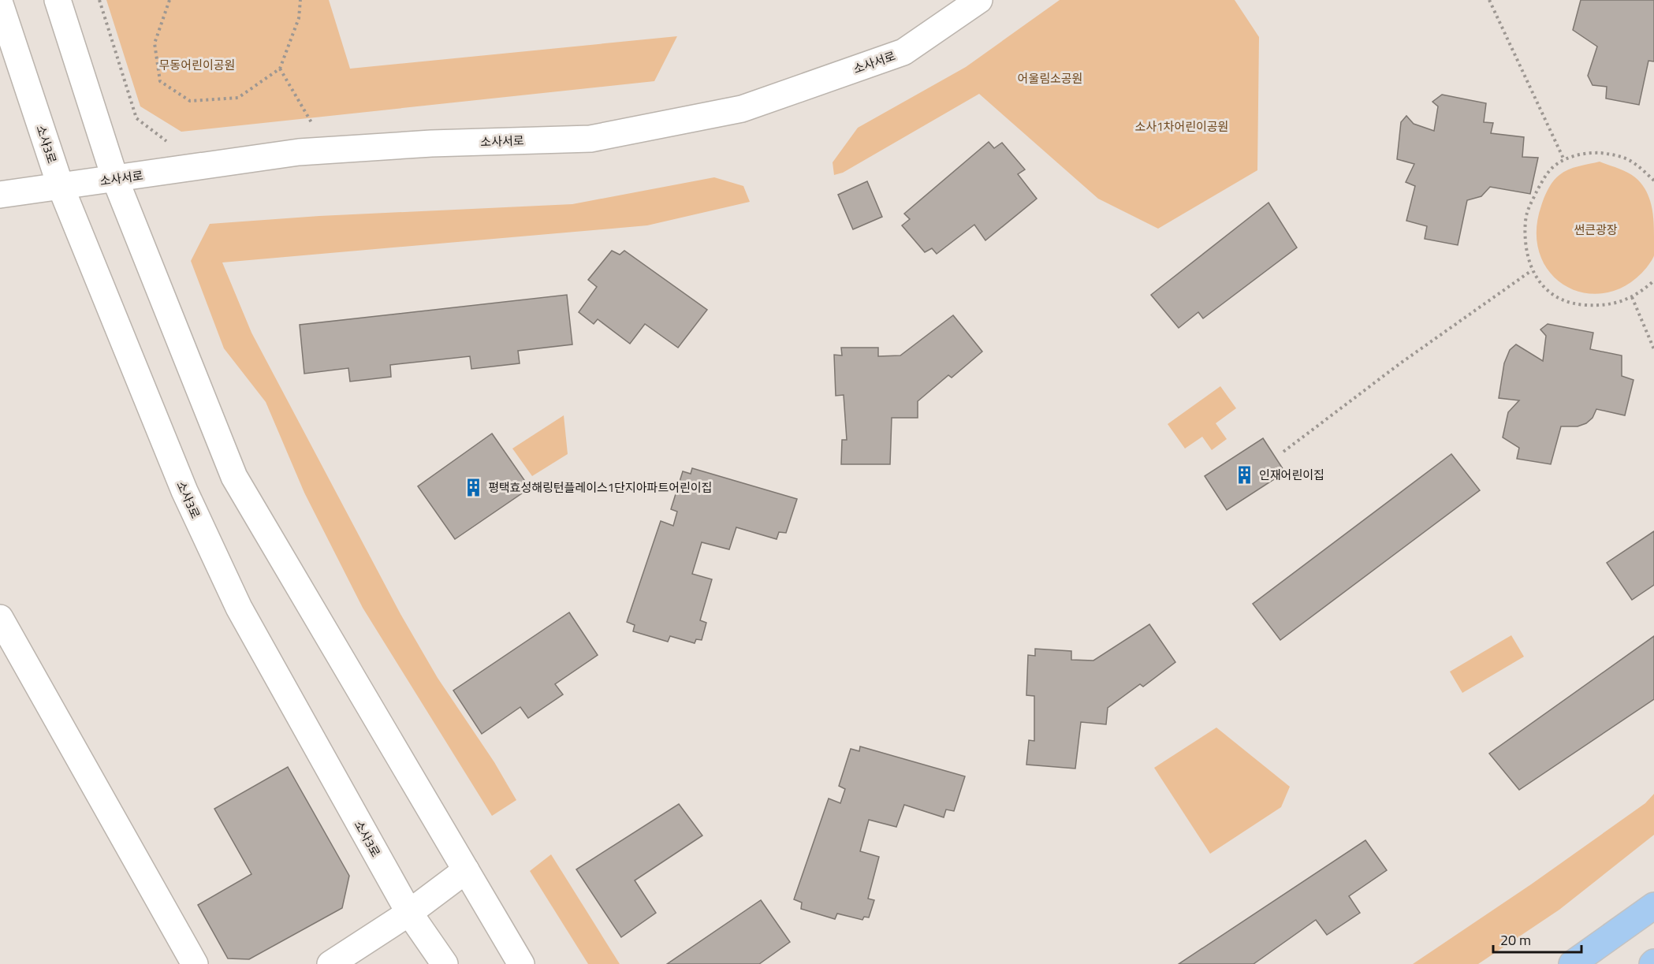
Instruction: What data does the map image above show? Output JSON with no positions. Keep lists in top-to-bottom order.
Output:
{
  "streets": {
    "street": ["소사서로", "소사3로"]
  },
  "crossings": [
    ["소사서로", "소사3로"]
  ],
  "parks": [
    "무동어린이공원",
    "어울림소공원",
    "소사1차어린이공원",
    "썬큰광장"
  ],
  "places": {
    "building": ["인재어린이집", "평택효성해링턴플레이스1단지아파트어린이집"]
  },
  "scale_bar": "20 m"
}
